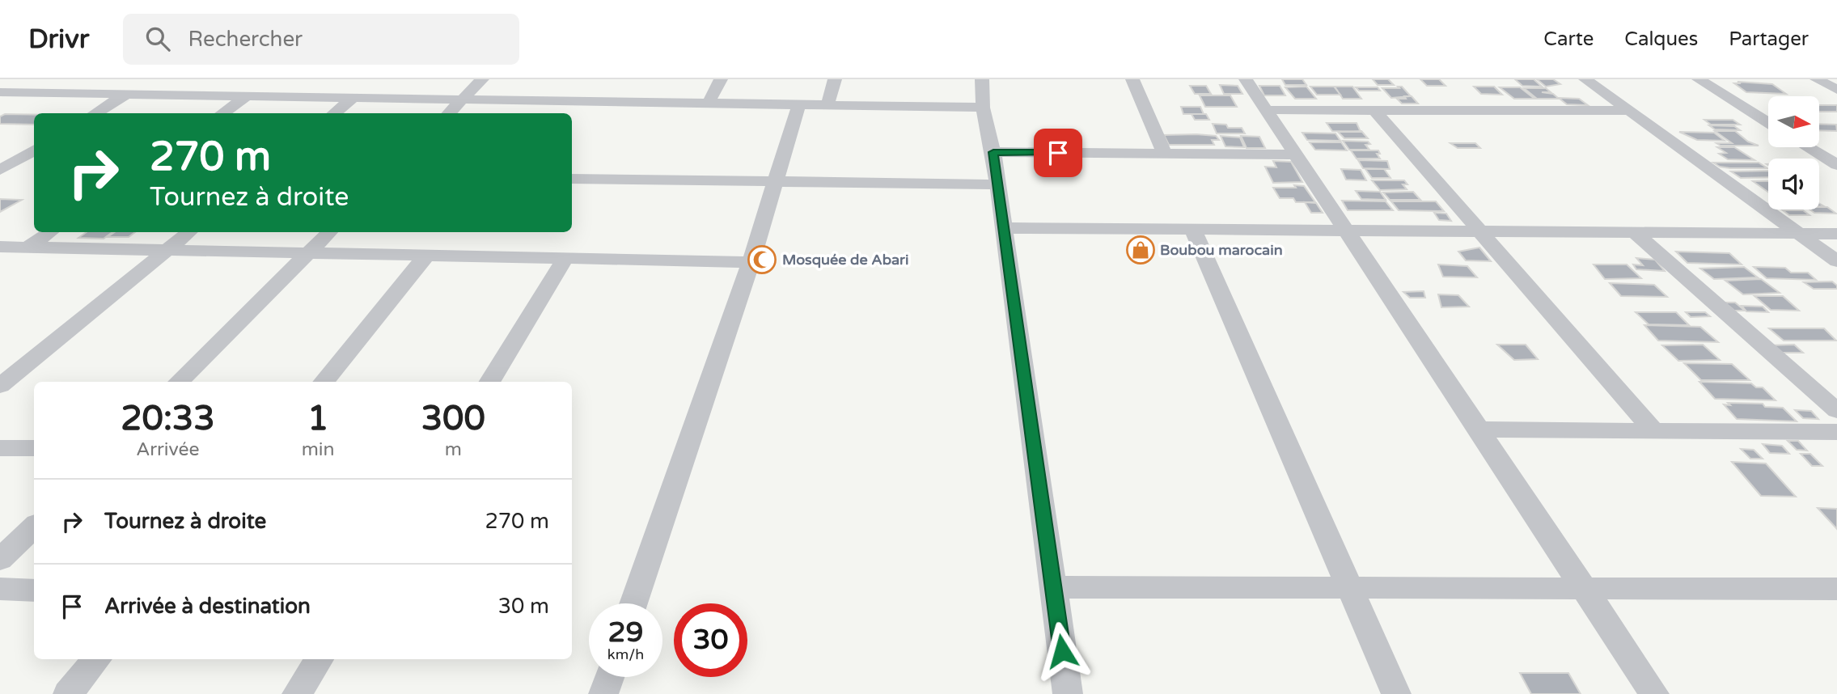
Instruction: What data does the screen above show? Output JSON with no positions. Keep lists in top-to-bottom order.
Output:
{
  "places": {
    "shop": ["Boubou marocain"],
    "mosque": ["Mosquée de Abari"]
  },
  "north": "right",
  "page": {
    "header": "Drivr",
    "search": "Rechercher",
    "nav": ["Carte", "Calques", "Partager"],
    "turn": ["270 m", "Tournez à droite"],
    "eta": [
      "20:33",
      "Arrivée",
      "1",
      "min",
      "300",
      "m"
    ],
    "list": [
      {
        "name": "Tournez à droite",
        "value": "270 m"
      },
      {
        "name": "Arrivée à destination",
        "value": "30 m"
      }
    ],
    "speed": "29 km/h",
    "limit": "30"
  }
}
